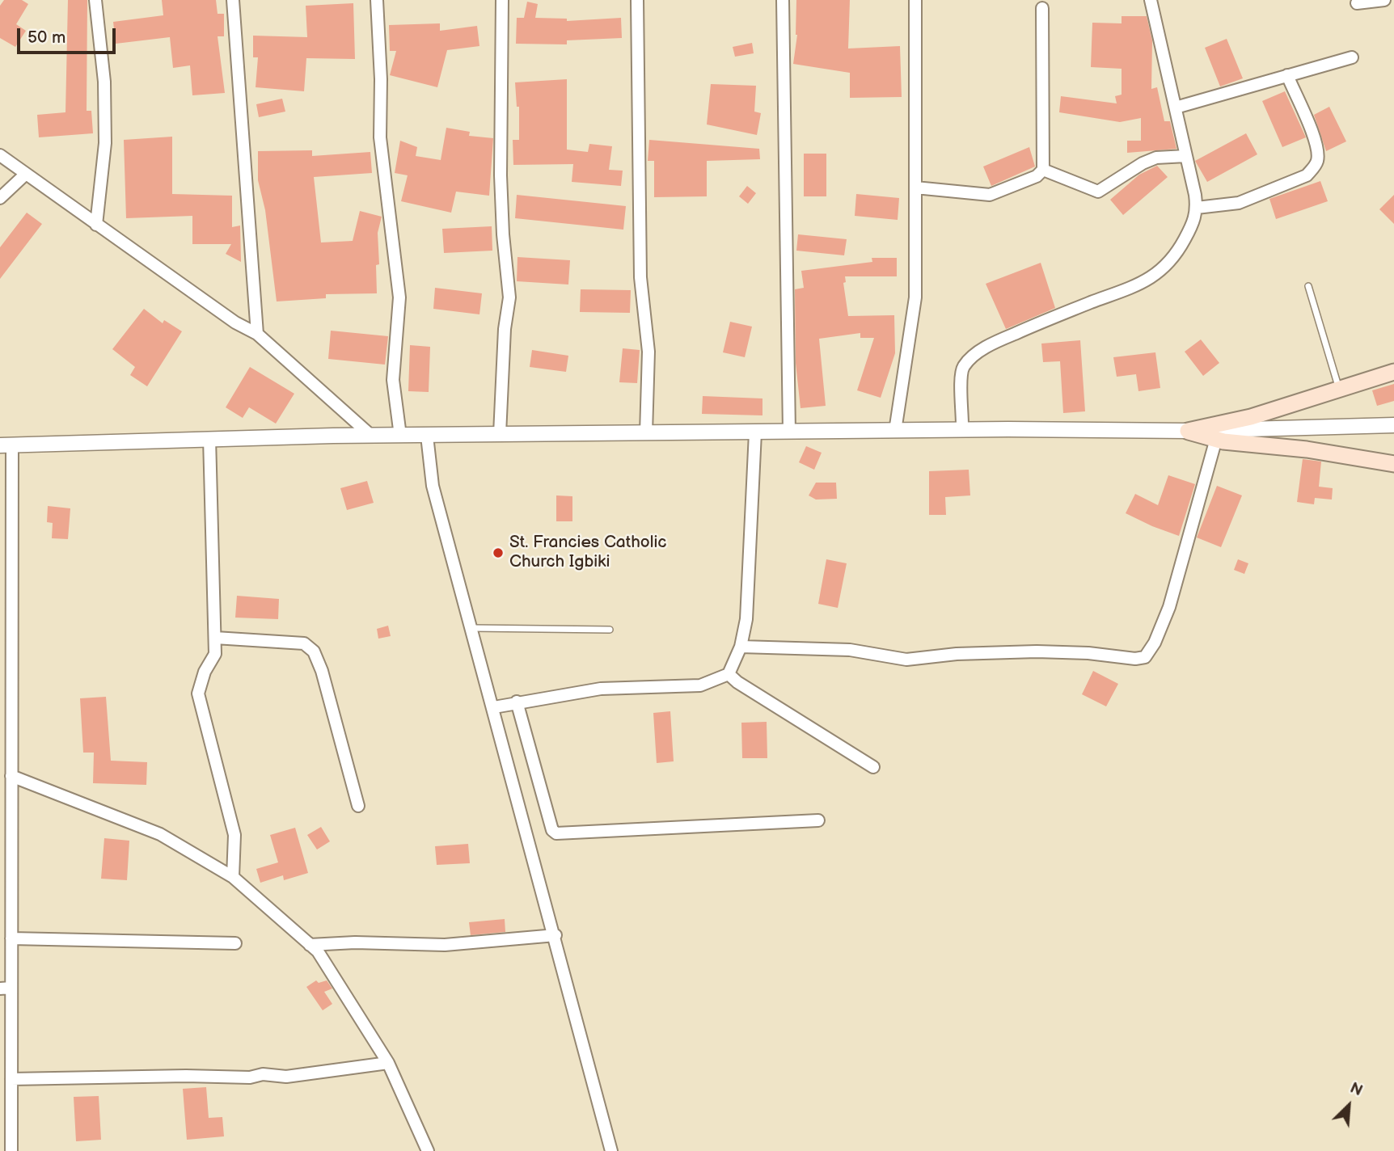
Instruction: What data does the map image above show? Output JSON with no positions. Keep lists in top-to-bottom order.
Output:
{
  "places": ["St. Francies Catholic Church Igbiki"],
  "scale_bar": "50 m",
  "north": "top right"
}
